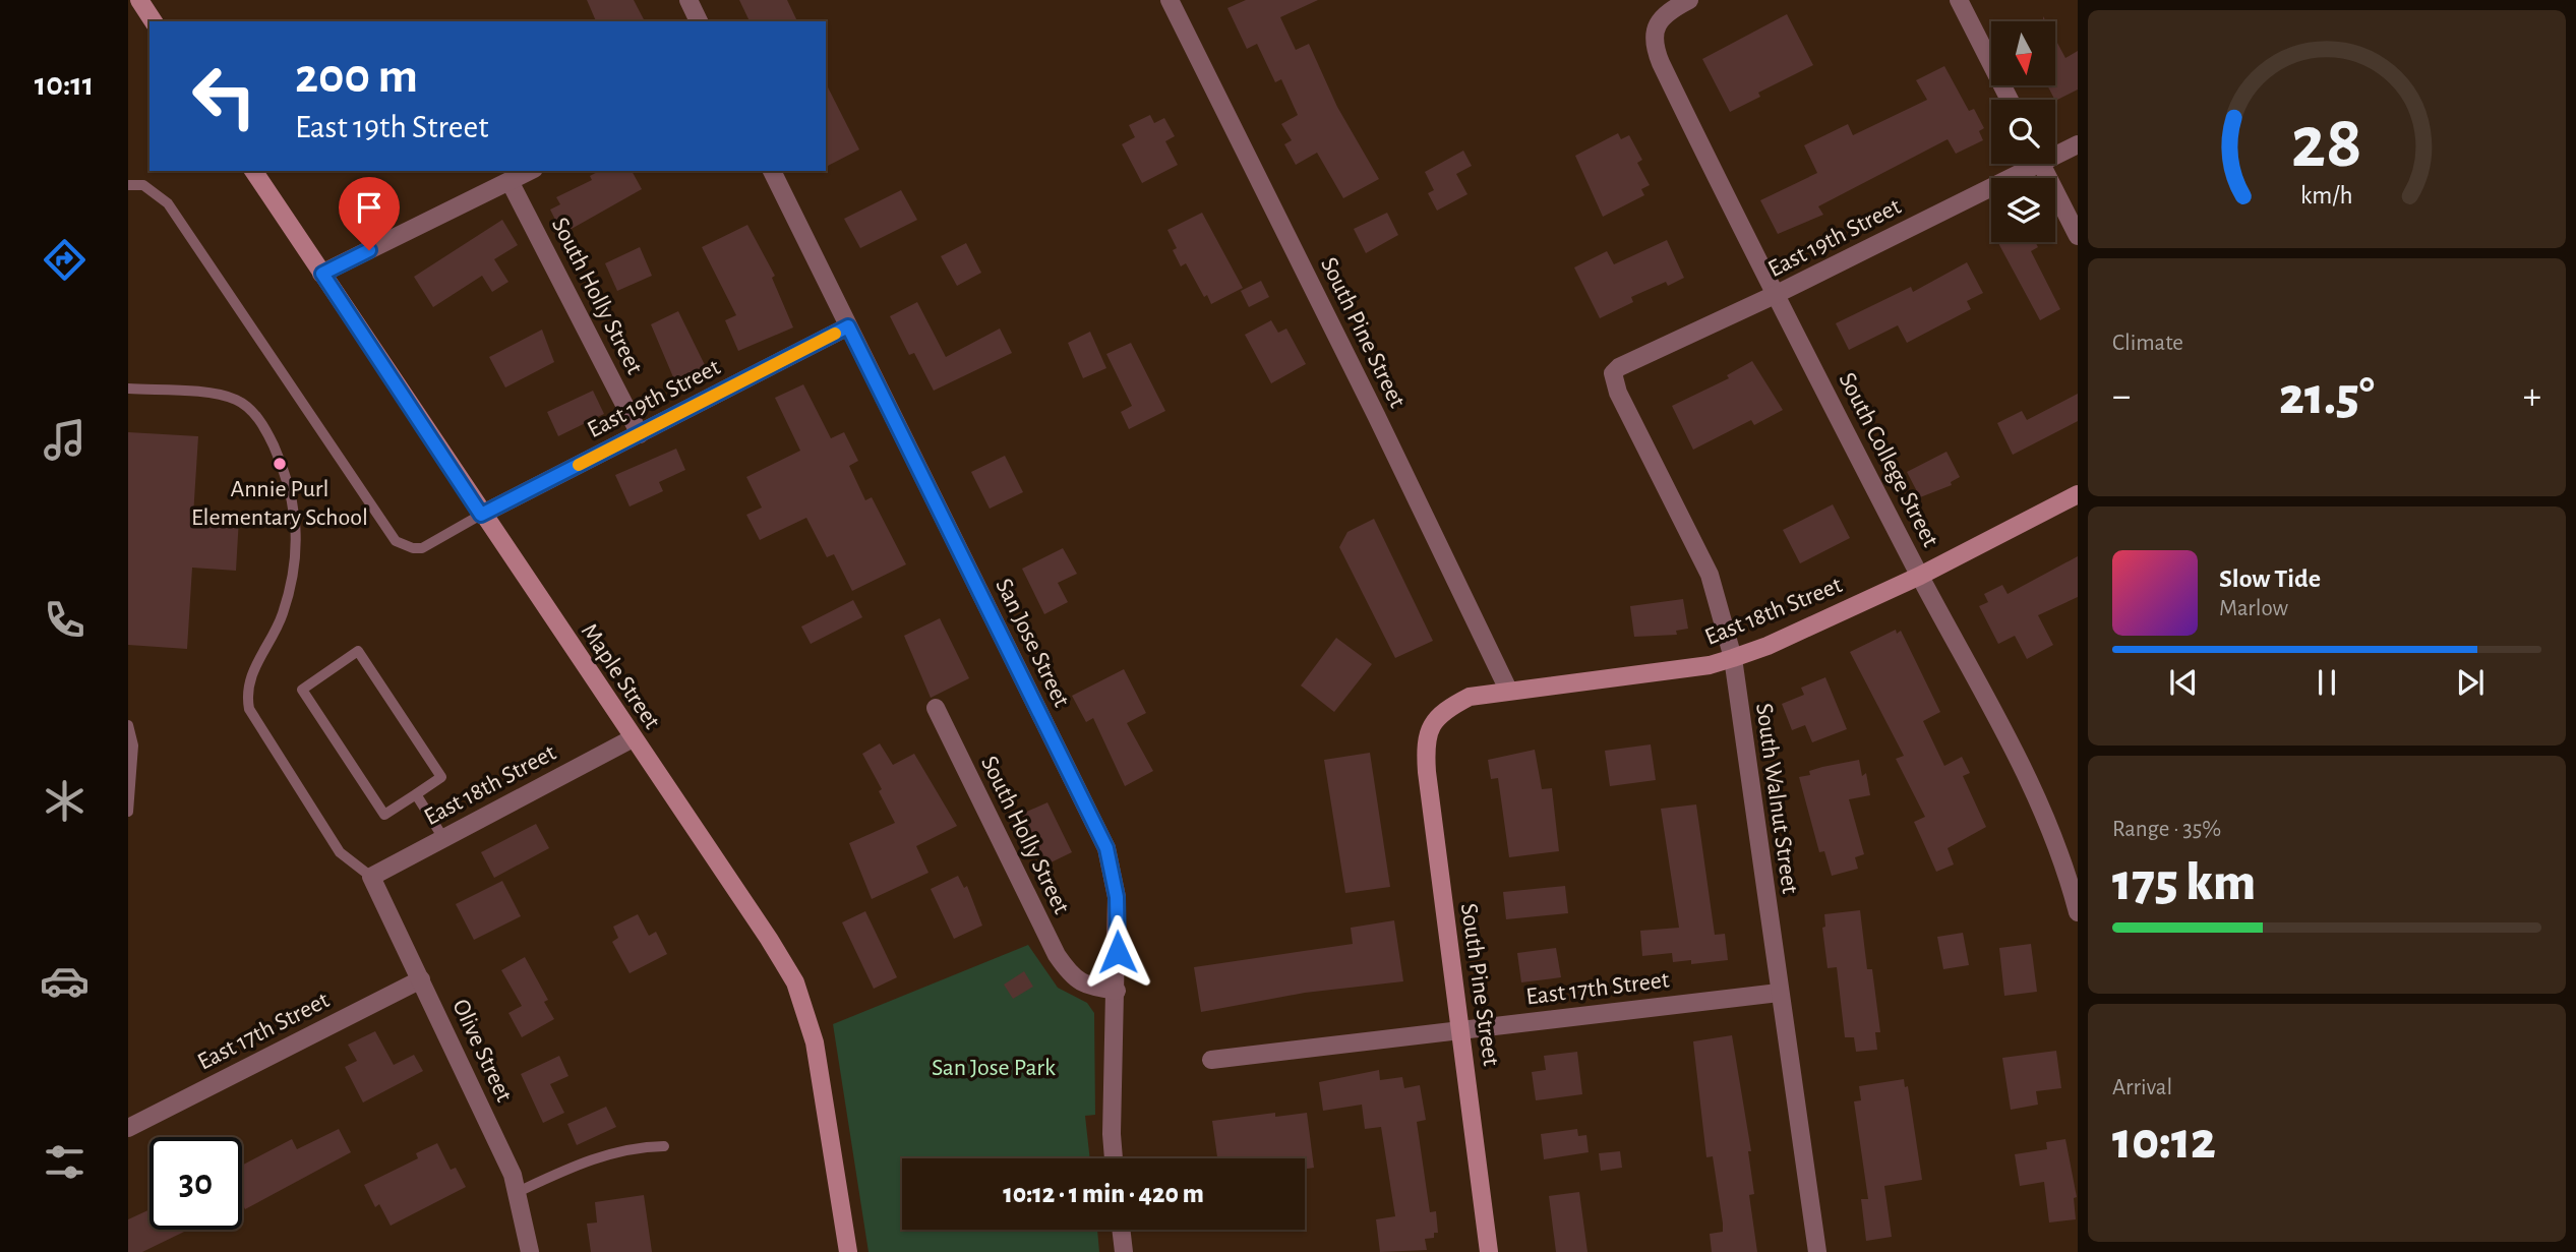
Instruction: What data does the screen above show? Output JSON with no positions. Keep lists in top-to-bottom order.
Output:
{
  "streets": {
    "street": [
      "East 19th Street",
      "South Holly Street",
      "South Pine Street",
      "South College Street",
      "East 18th Street",
      "San Jose Street",
      "Maple Street",
      "South Walnut Street",
      "East 17th Street",
      "Olive Street"
    ]
  },
  "crossings": [
    ["East 19th Street", "South Holly Street"],
    ["East 19th Street", "South College Street"],
    ["East 19th Street", "San Jose Street"],
    ["East 19th Street", "Maple Street"],
    ["East 19th Street", "South Walnut Street"],
    ["South Holly Street", "San Jose Street"],
    ["South Pine Street", "East 18th Street"],
    ["South Pine Street", "East 17th Street"],
    ["South College Street", "East 18th Street"],
    ["East 18th Street", "Maple Street"],
    ["East 18th Street", "South Walnut Street"],
    ["East 18th Street", "Olive Street"],
    ["South Walnut Street", "East 17th Street"],
    ["East 17th Street", "Olive Street"]
  ],
  "parks": ["San Jose Park"],
  "places": ["Annie Purl Elementary School"],
  "north": "bottom",
  "page": {
    "tabs": "10:11",
    "turn": ["200 m", "East 19th Street"],
    "tile": [
      "Climate",
      ["Range · 35%", "175 km"],
      ["Arrival", "10:12"]
    ],
    "heat": ["−", "21.5°", "+"],
    "song": ["Slow Tide", "Marlow"],
    "limit": "30",
    "trip": "10:12 · 1 min · 420 m",
    "gauge": ["28", "km/h"]
  }
}
